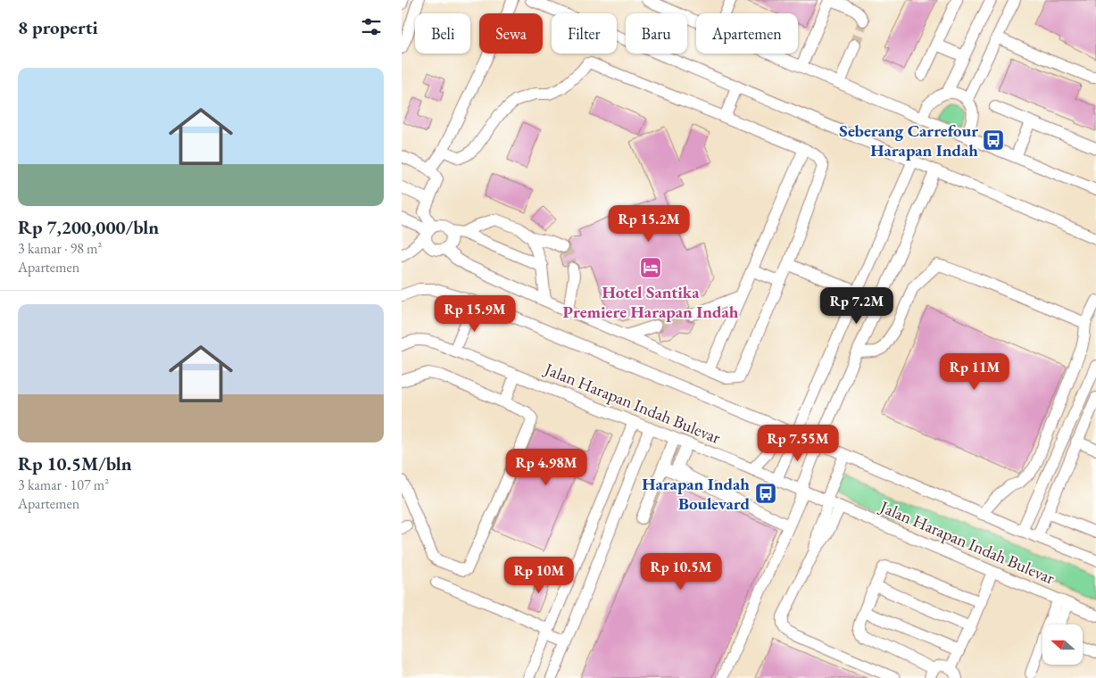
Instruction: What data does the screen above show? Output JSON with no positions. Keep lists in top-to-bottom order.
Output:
{
  "streets": {
    "street": ["Jalan Harapan Indah Bulevar"]
  },
  "places": {
    "bus stop": ["Seberang Carrefour Harapan Indah", "Harapan Indah Boulevard"],
    "hotel": ["Hotel Santika Premiere Harapan Indah"]
  },
  "north": "left",
  "page": {
    "heading": "8 properti",
    "chip": [
      "Beli",
      "Sewa",
      "Filter",
      "Baru",
      "Apartemen"
    ],
    "list": [
      {
        "name": "Rp 7,200,000/bln",
        "note": "3 kamar · 98 m² · Apartemen"
      },
      {
        "name": "Rp 10.5M/bln",
        "note": "3 kamar · 107 m² · Apartemen"
      }
    ],
    "price": [
      "Rp 15.2M",
      "Rp 7.2M",
      "Rp 15.9M",
      "Rp 11M",
      "Rp 7.55M",
      "Rp 4.98M",
      "Rp 10.5M",
      "Rp 10M"
    ]
  }
}
